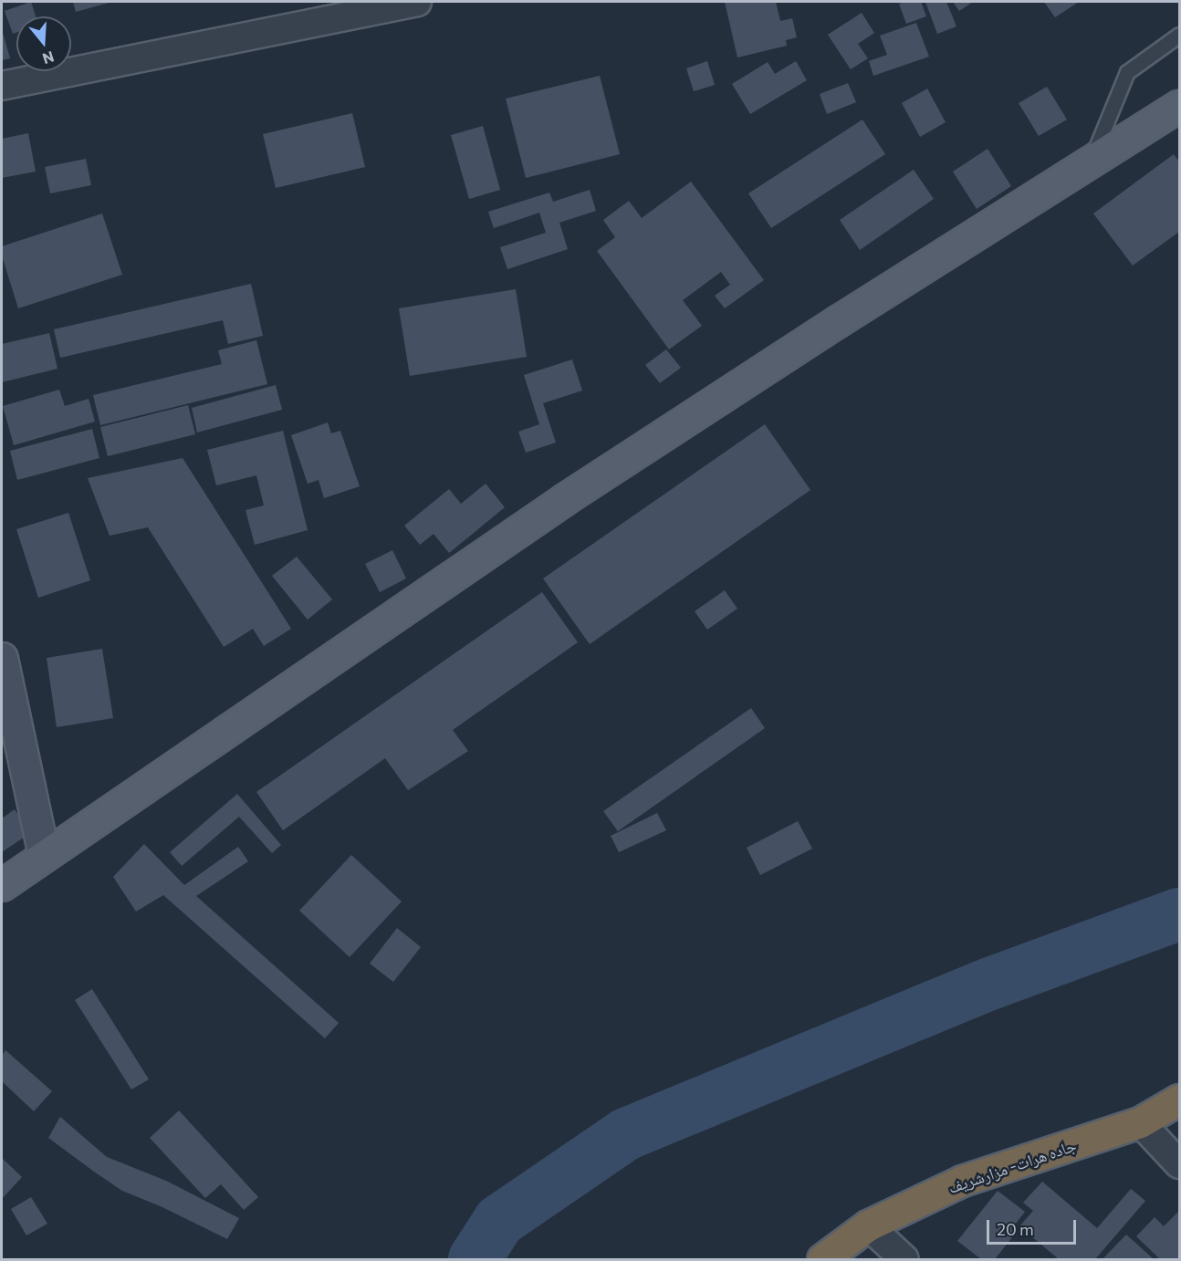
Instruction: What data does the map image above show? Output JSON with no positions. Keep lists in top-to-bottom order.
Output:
{
  "streets": {
    "highway": ["جاده هرات- مزارشریف"]
  },
  "scale_bar": "20 m",
  "north": "bottom"
}
